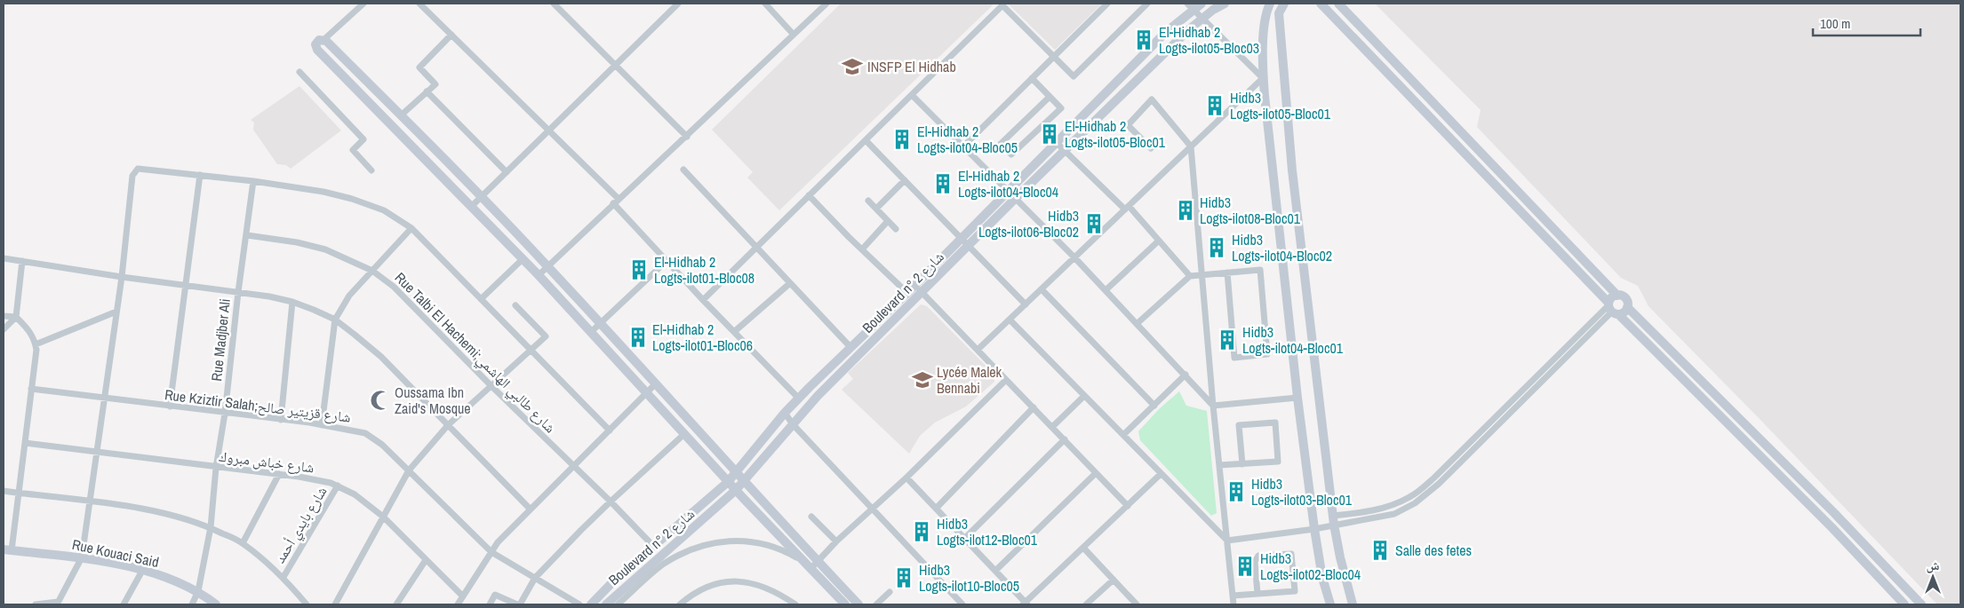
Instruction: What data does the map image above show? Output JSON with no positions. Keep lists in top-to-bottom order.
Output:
{
  "streets": {
    "main road": ["Boulevard n° شارع 2", "Rue Kouaci Said"],
    "street": [
      "Rue Madjber Ali",
      "Rue Talbi El Hachemi;شارع طالبي الهاشمي",
      "Rue Kziztir Salah;شارع قزيتير صالح",
      "شارع خباش مبروك",
      "شارع بايدي أحمد"
    ]
  },
  "crossings": [
    ["Boulevard n° شارع 2", "Rue Talbi El Hachemi;شارع طالبي الهاشمي"],
    ["Rue Madjber Ali", "Rue Talbi El Hachemi;شارع طالبي الهاشمي"],
    ["Rue Madjber Ali", "Rue Kziztir Salah;شارع قزيتير صالح"],
    ["Rue Madjber Ali", "شارع خباش مبروك"],
    ["Rue Madjber Ali", "Rue Kouaci Said"],
    ["شارع خباش مبروك", "شارع بايدي أحمد"]
  ],
  "places": {
    "building": [
      "El-Hidhab 2 Logts-ilot05-Bloc03",
      "Hidb3 Logts-ilot05-Bloc01",
      "El-Hidhab 2 Logts-ilot05-Bloc01",
      "El-Hidhab 2 Logts-ilot04-Bloc05",
      "El-Hidhab 2 Logts-ilot04-Bloc04",
      "Hidb3 Logts-ilot08-Bloc01",
      "Hidb3 Logts-ilot06-Bloc02",
      "Hidb3 Logts-ilot04-Bloc02",
      "El-Hidhab 2 Logts-ilot01-Bloc08",
      "El-Hidhab 2 Logts-ilot01-Bloc06",
      "Hidb3 Logts-ilot04-Bloc01",
      "Hidb3 Logts-ilot03-Bloc01",
      "Hidb3 Logts-ilot12-Bloc01",
      "Salle des fetes",
      "Hidb3 Logts-ilot02-Bloc04",
      "Hidb3 Logts-ilot10-Bloc05"
    ],
    "school or university": ["INSFP El Hidhab", "Lycée Malek Bennabi"],
    "mosque": ["Oussama Ibn Zaid's Mosque"]
  },
  "scale_bar": "100 m",
  "north": "top"
}
